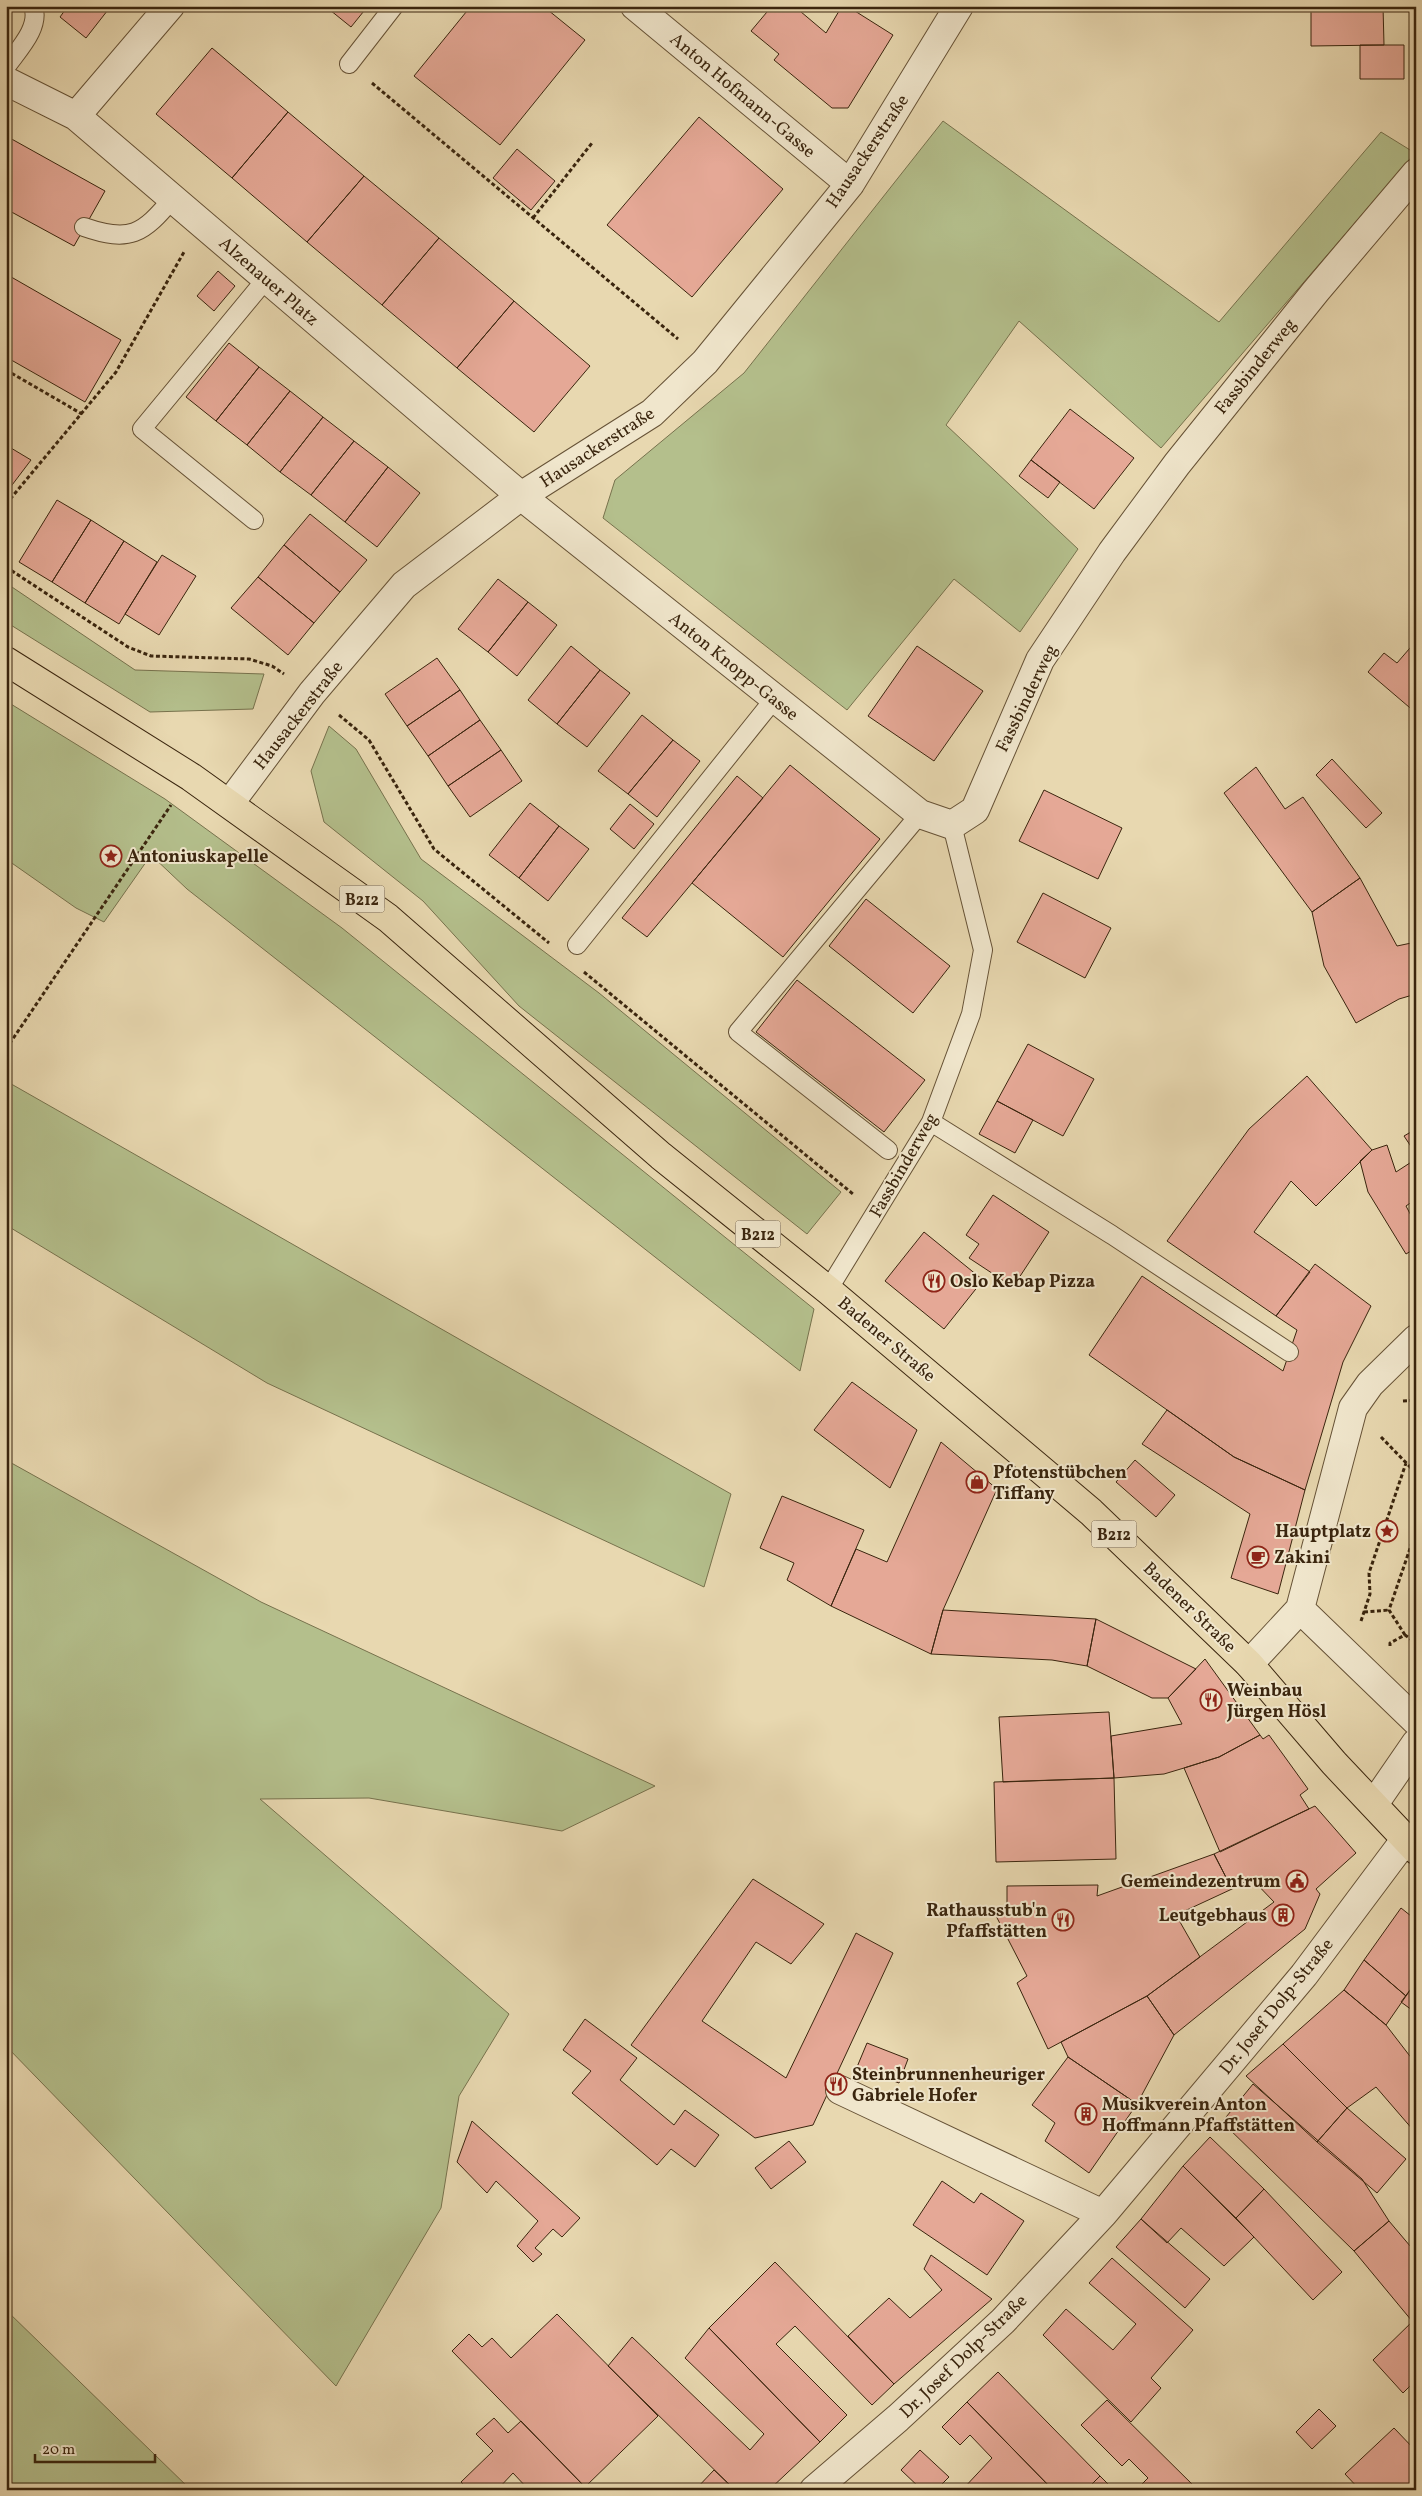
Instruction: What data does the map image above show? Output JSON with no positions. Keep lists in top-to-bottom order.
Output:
{
  "streets": {
    "main road": ["B212", "Badener Straße"],
    "street": [
      "Anton Hofmann-Gasse",
      "Hausackerstraße",
      "Alzenauer Platz",
      "Fassbinderweg",
      "Anton Knopp-Gasse",
      "Dr. Josef Dolp-Straße"
    ]
  },
  "crossings": [
    ["Anton Hofmann-Gasse", "Hausackerstraße"],
    ["Hausackerstraße", "Alzenauer Platz"],
    ["Hausackerstraße", "Anton Knopp-Gasse"],
    ["Hausackerstraße", "B212"],
    ["Alzenauer Platz", "Anton Knopp-Gasse"],
    ["Fassbinderweg", "Anton Knopp-Gasse"],
    ["Fassbinderweg", "B212"],
    ["Fassbinderweg", "Badener Straße"],
    ["B212", "Badener Straße"],
    ["Badener Straße", "Dr. Josef Dolp-Straße"]
  ],
  "places": {
    "place": ["Antoniuskapelle", "Hauptplatz"],
    "restaurant": [
      "Oslo Kebap Pizza",
      "Weinbau Jürgen Hösl",
      "Rathausstub'n Pfaffstätten",
      "Steinbrunnenheuriger Gabriele Hofer"
    ],
    "shop": ["Pfotenstübchen Tiffany"],
    "cafe": ["Zakini"],
    "public building": ["Gemeindezentrum"],
    "building": ["Leutgebhaus", "Musikverein Anton Hoffmann Pfaffstätten"]
  },
  "scale_bar": "20 m"
}
